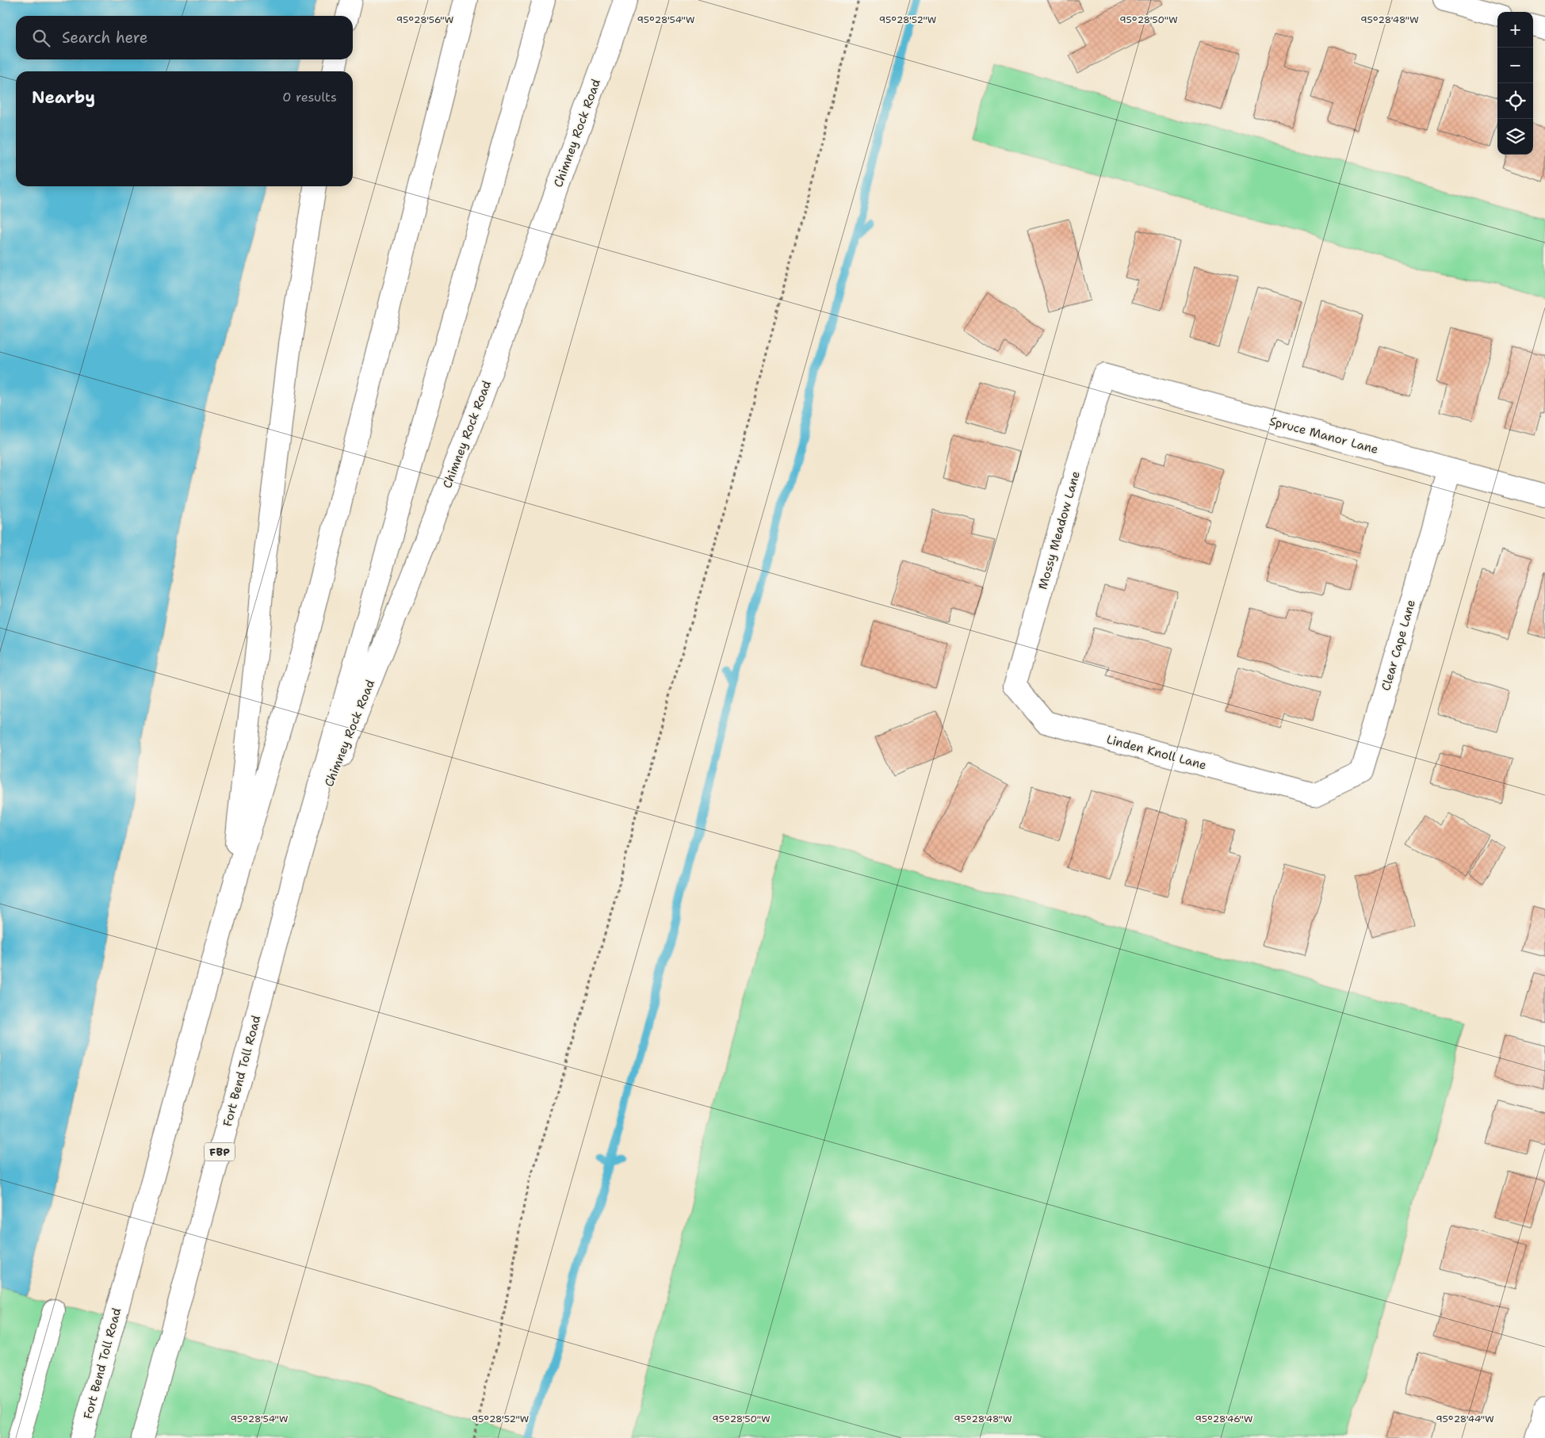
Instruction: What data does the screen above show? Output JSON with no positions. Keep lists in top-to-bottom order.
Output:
{
  "streets": {
    "main road": [
      "Chimney Rock Road",
      "Spruce Manor Lane",
      "Mossy Meadow Lane",
      "Clear Cape Lane",
      "Linden Knoll Lane",
      "Fort Bend Toll Road",
      "FBP"
    ]
  },
  "crossings": [
    ["Chimney Rock Road", "Fort Bend Toll Road"],
    ["Spruce Manor Lane", "Mossy Meadow Lane"],
    ["Spruce Manor Lane", "Clear Cape Lane"],
    ["Mossy Meadow Lane", "Linden Knoll Lane"],
    ["Clear Cape Lane", "Linden Knoll Lane"]
  ],
  "page": {
    "map_buttons": ["+", "−"],
    "search": "Search here",
    "heading": ["Nearby", "0 results"]
  },
  "coordinates": [
    "95°28'56\"W",
    "95°28'54\"W",
    "95°28'52\"W",
    "95°28'50\"W",
    "95°28'48\"W",
    "95°28'46\"W",
    "95°28'44\"W"
  ]
}
